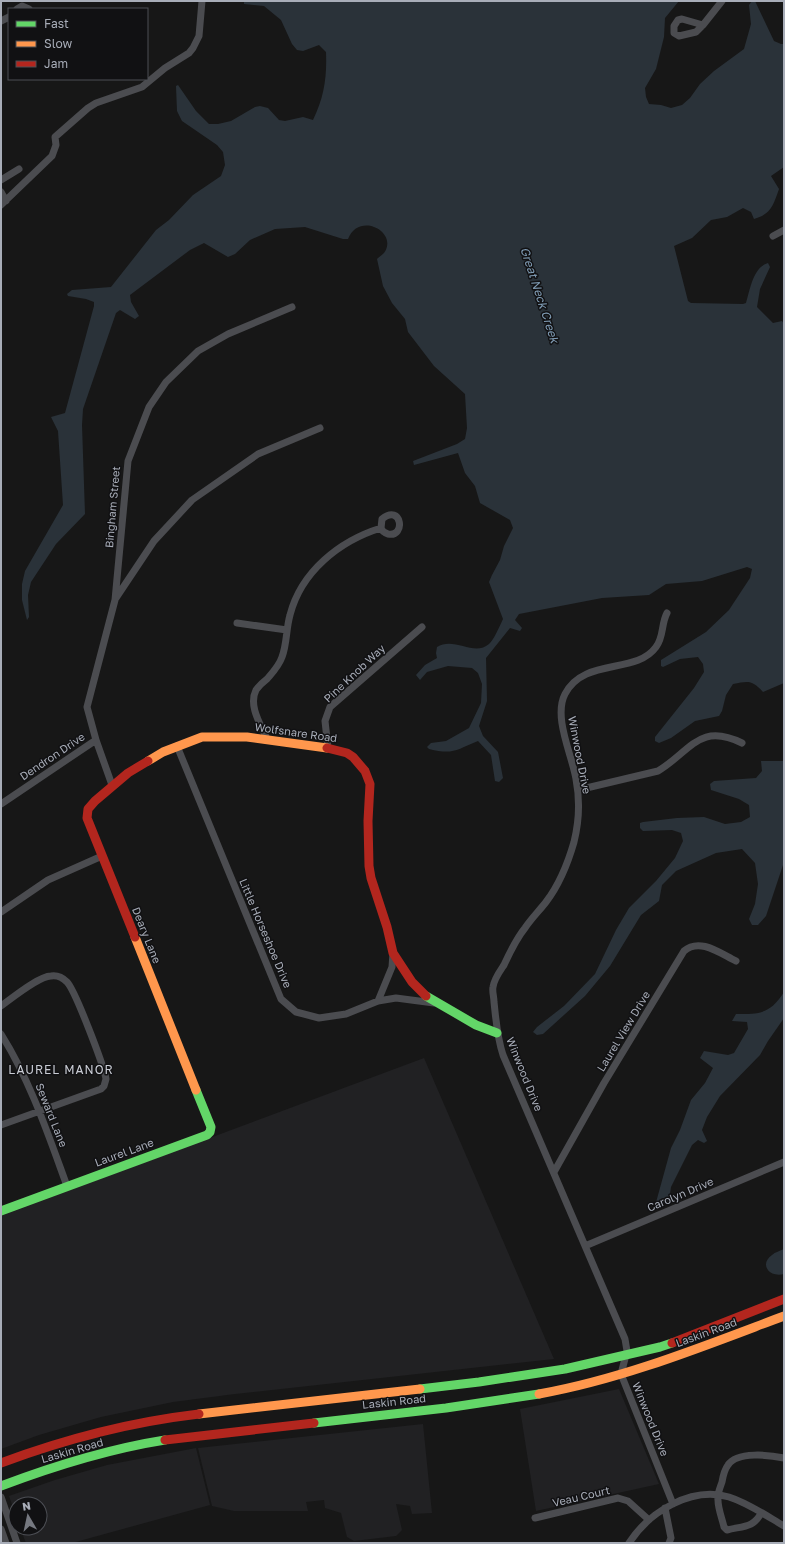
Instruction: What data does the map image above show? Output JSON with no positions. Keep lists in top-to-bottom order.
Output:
{
  "streets": {
    "main road": [
      "Wolfsnare Road",
      "Deary Lane",
      "Laurel Lane",
      "Laskin Road"
    ],
    "street": [
      "Bingham Street",
      "Pine Knob Way",
      "Winwood Drive",
      "Dendron Drive",
      "Little Horseshoe Drive",
      "Laurel View Drive",
      "Seward Lane",
      "Carolyn Drive",
      "Veau Court"
    ]
  },
  "crossings": [
    ["Bingham Street", "Wolfsnare Road"],
    ["Bingham Street", "Dendron Drive"],
    ["Pine Knob Way", "Wolfsnare Road"],
    ["Wolfsnare Road", "Winwood Drive"],
    ["Wolfsnare Road", "Little Horseshoe Drive"],
    ["Wolfsnare Road", "Deary Lane"],
    ["Winwood Drive", "Laurel View Drive"],
    ["Winwood Drive", "Carolyn Drive"],
    ["Winwood Drive", "Laskin Road"],
    ["Deary Lane", "Laurel Lane"],
    ["Seward Lane", "Laurel Lane"]
  ],
  "districts": ["LAUREL MANOR"],
  "water": ["Great Neck Creek"],
  "legend": ["Fast", "Slow", "Jam"],
  "north": "top"
}
